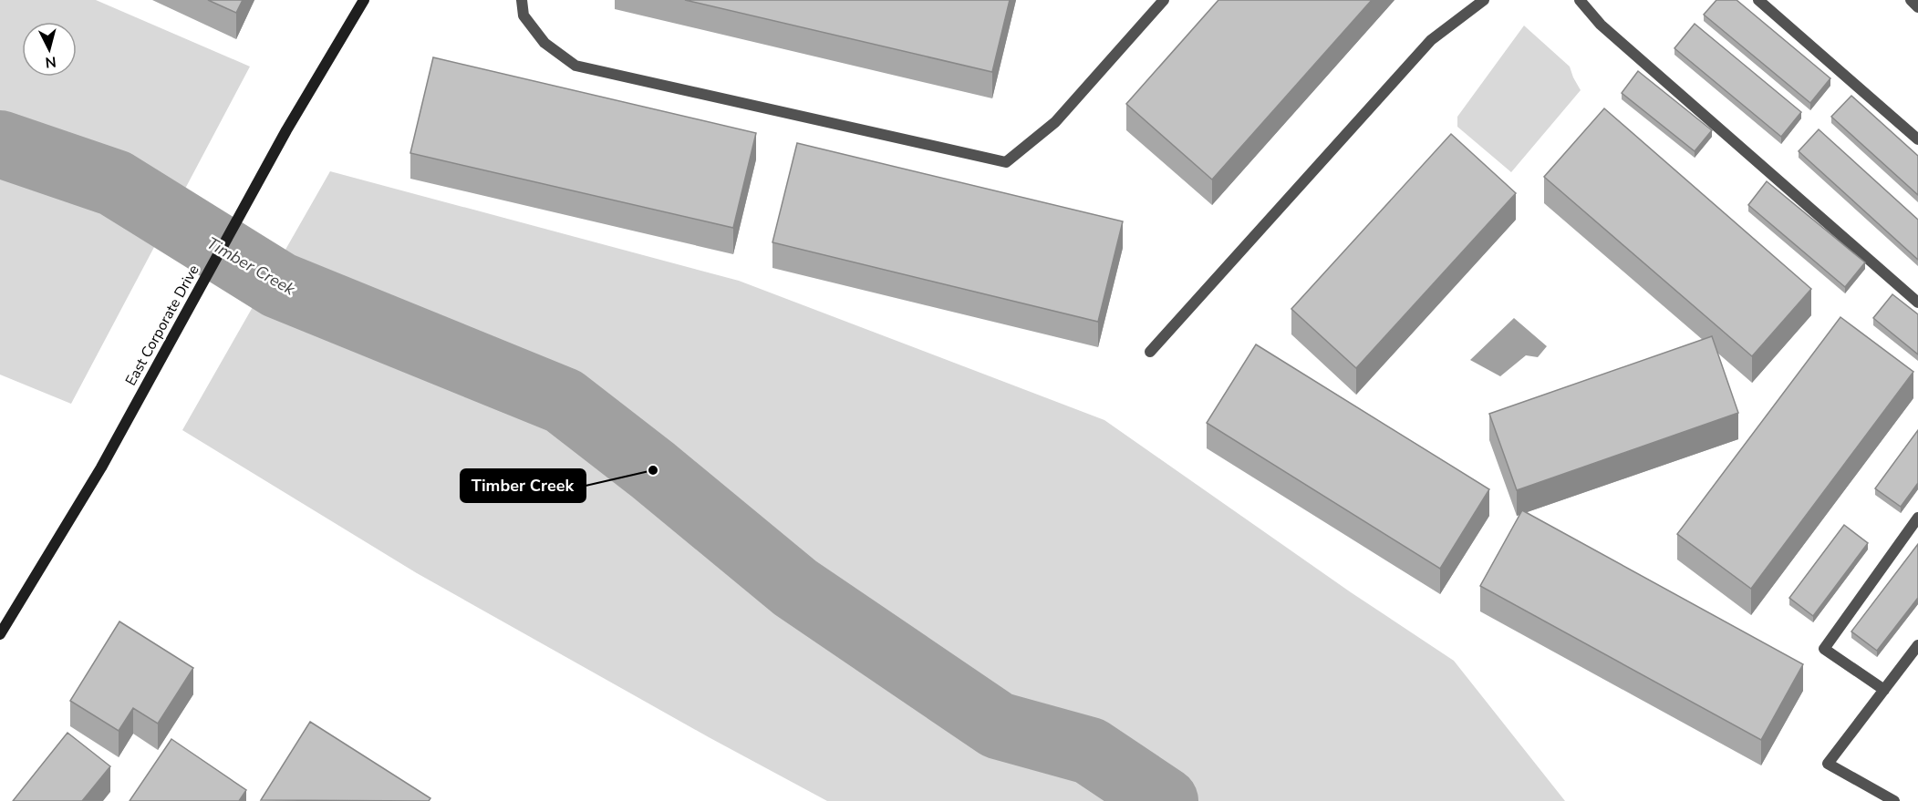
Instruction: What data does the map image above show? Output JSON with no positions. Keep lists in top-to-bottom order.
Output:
{
  "streets": {
    "main road": ["East Corporate Drive"]
  },
  "water": ["Timber Creek"],
  "places": ["Timber Creek"],
  "north": "bottom"
}
